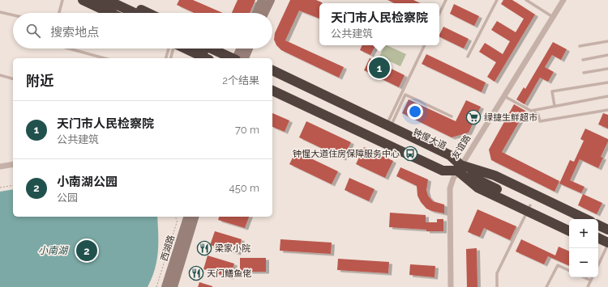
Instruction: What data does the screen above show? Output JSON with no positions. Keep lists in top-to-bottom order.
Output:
{
  "streets": {
    "highway": ["钟惺大道"],
    "main road": ["西湖路"],
    "street": ["友谊路"]
  },
  "crossings": [
    ["钟惺大道", "友谊路"]
  ],
  "water": ["小南湖"],
  "places": {
    "supermarket": ["绿捷生鲜超市"],
    "bus stop": ["钟惺大道住房保障服务中心"],
    "restaurant": ["梁家小院", "天门鳝鱼佬"]
  },
  "page": {
    "popup": ["天门市人民检察院", "公共建筑"],
    "search": "搜索地点",
    "pins": ["1", "2"],
    "heading": ["附近", "2个结果"],
    "list": [
      {
        "mark": "1",
        "name": "天门市人民检察院",
        "note": "公共建筑",
        "value": "70 m"
      },
      {
        "mark": "2",
        "name": "小南湖公园",
        "note": "公园",
        "value": "450 m"
      }
    ],
    "map_buttons": ["+", "−"]
  }
}
